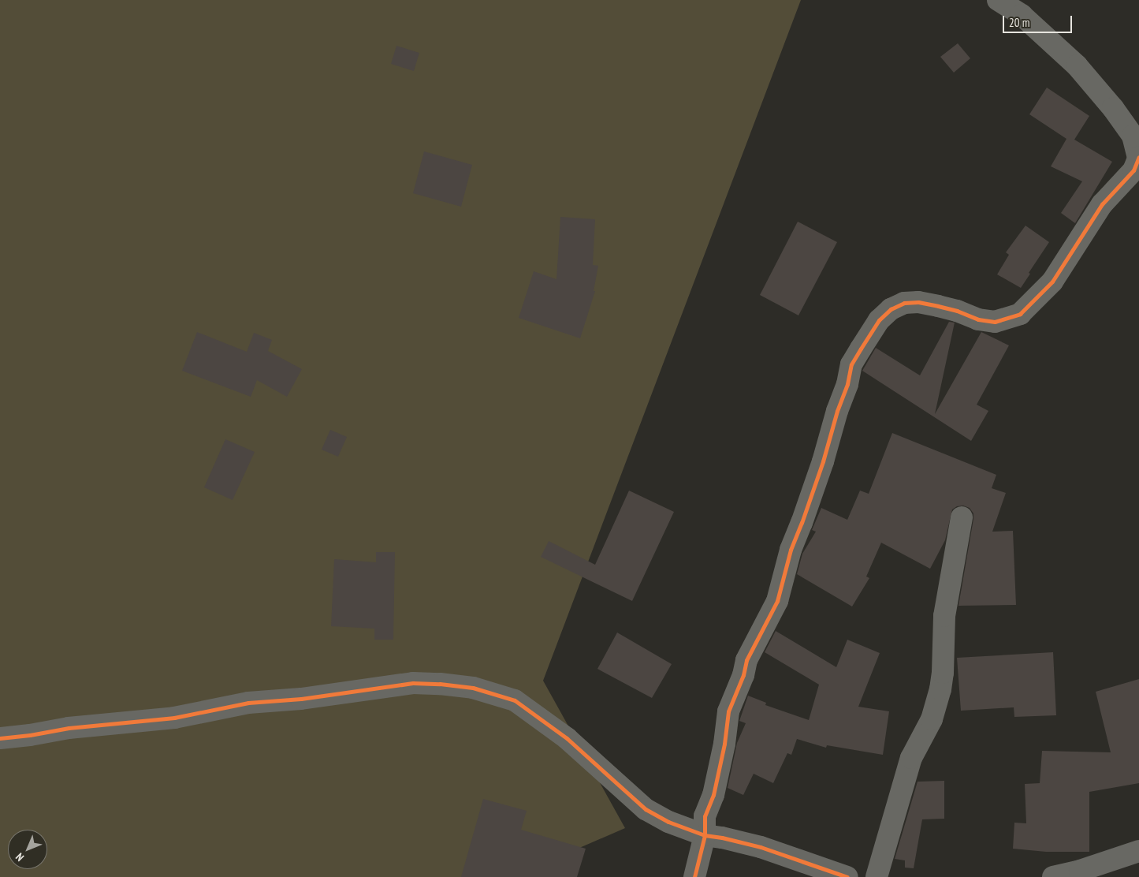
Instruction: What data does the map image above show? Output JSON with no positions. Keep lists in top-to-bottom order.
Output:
{
  "scale_bar": "20 m",
  "north": "bottom left"
}
